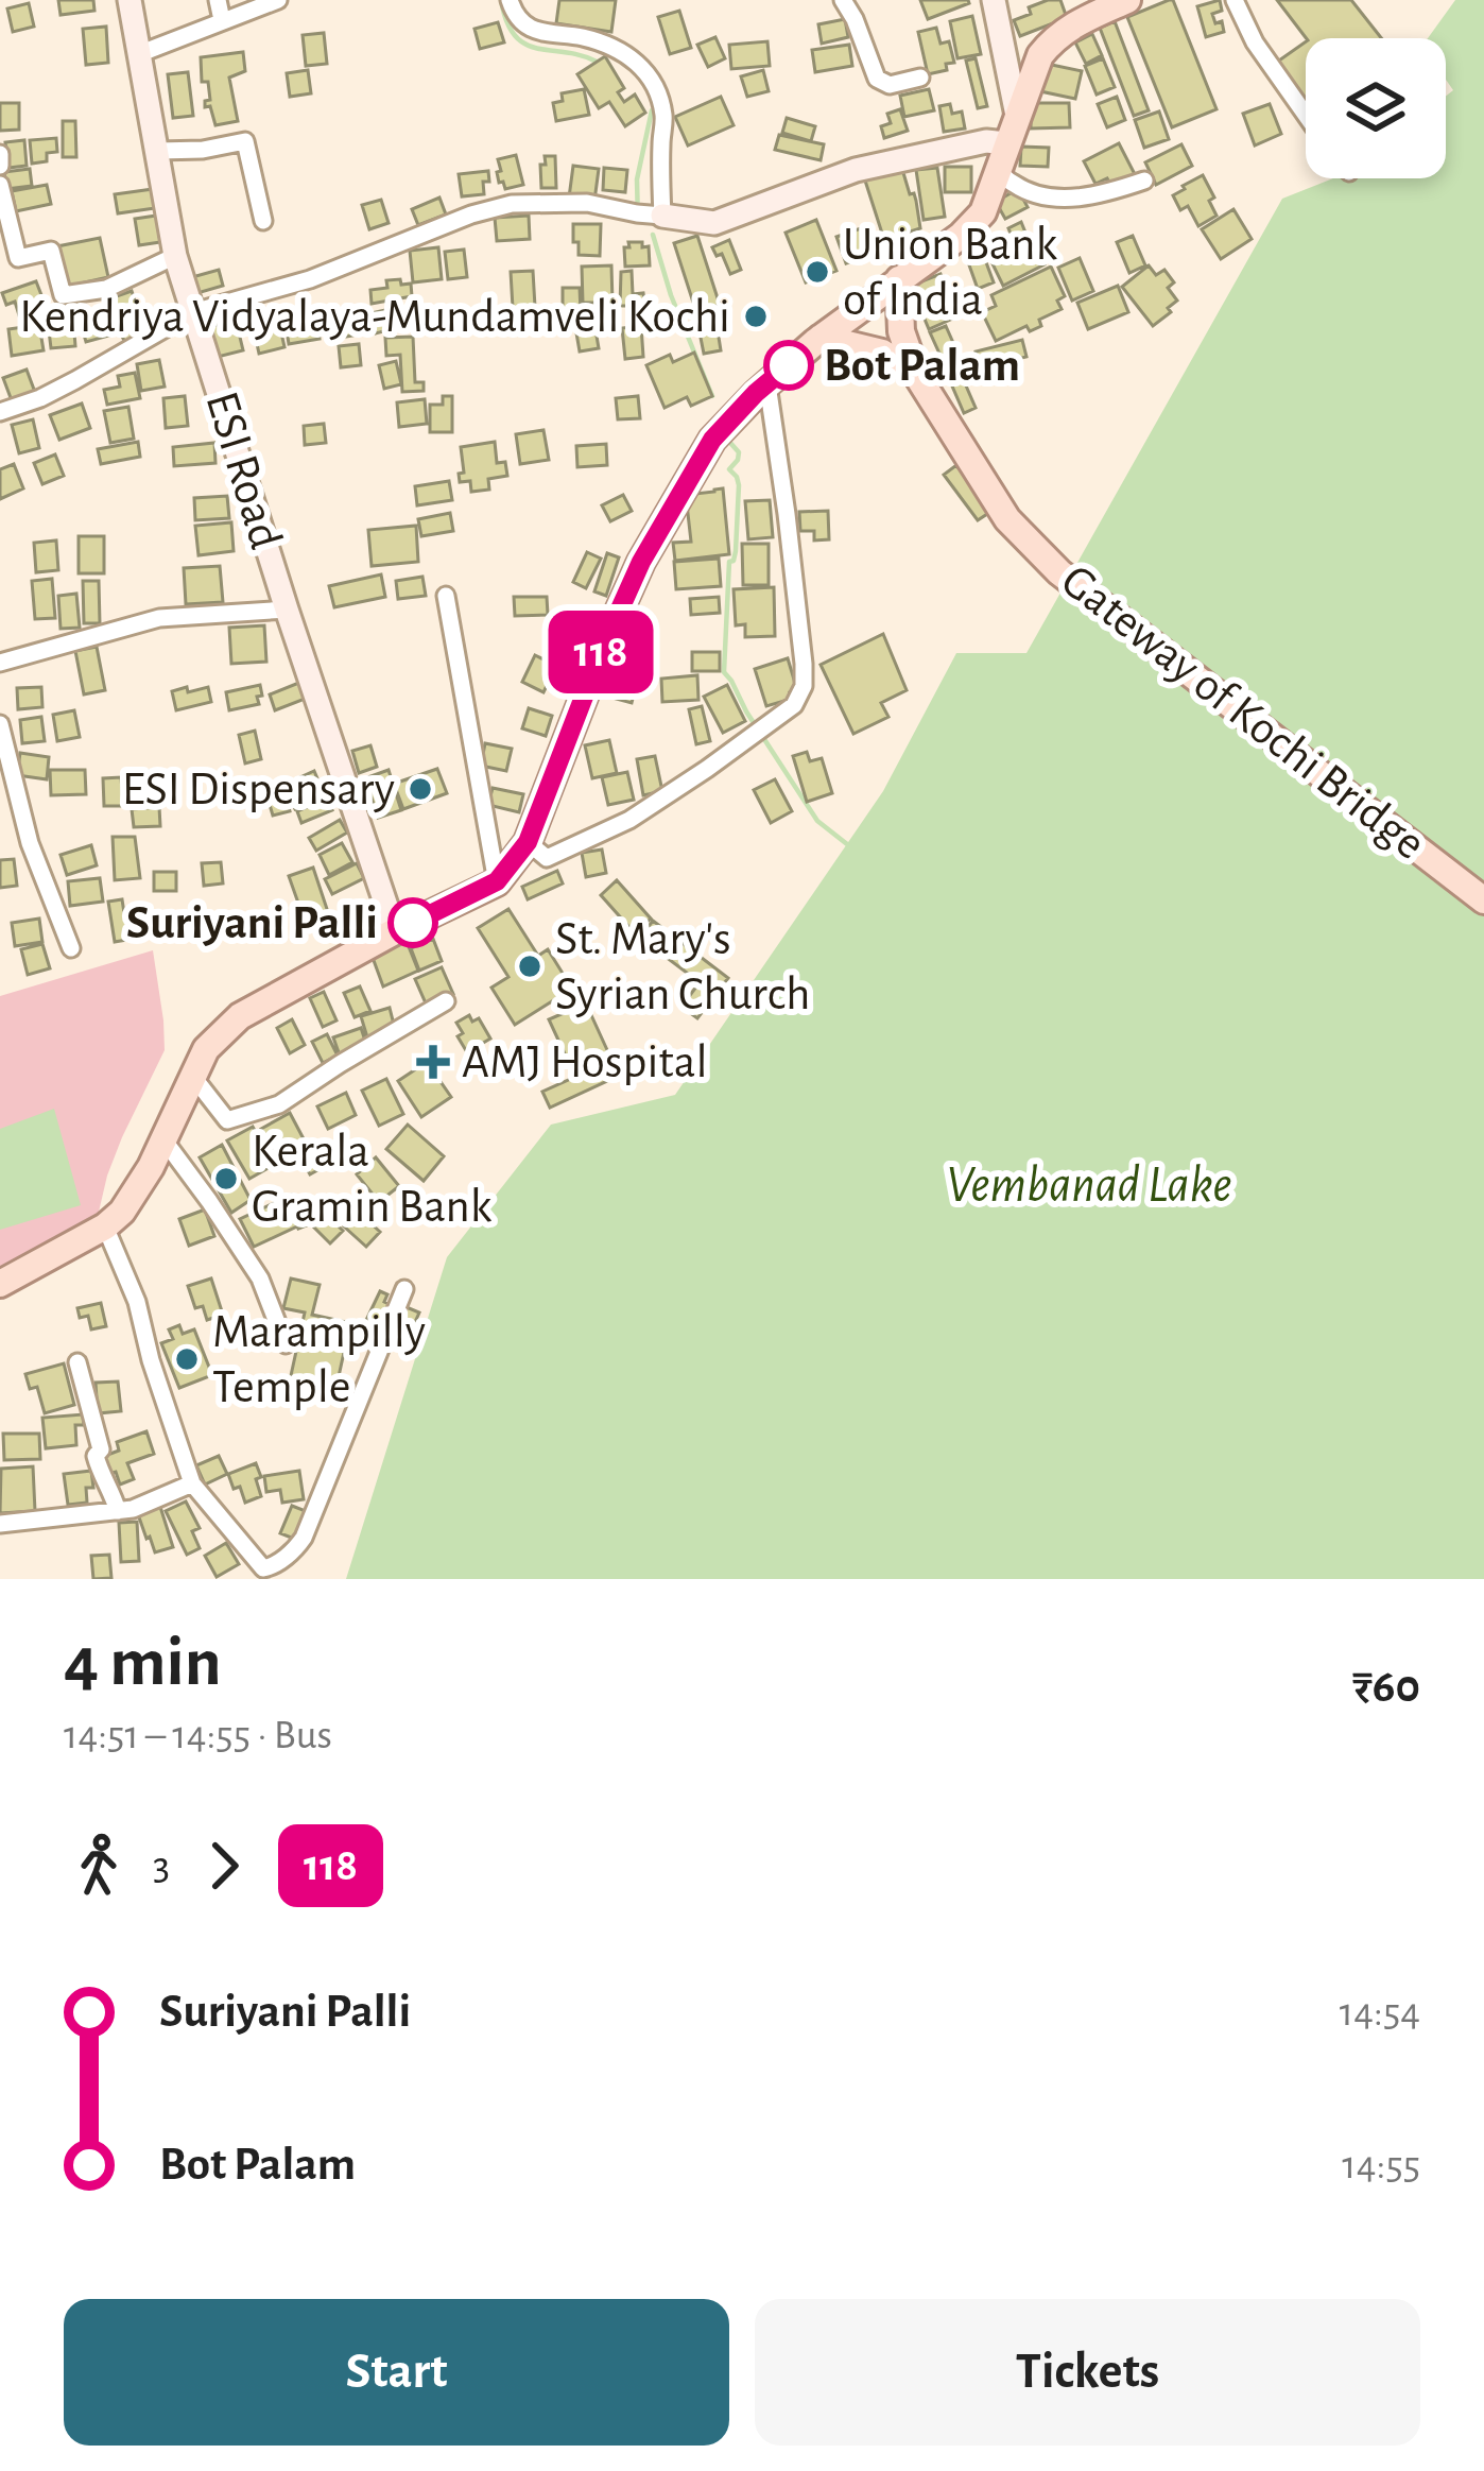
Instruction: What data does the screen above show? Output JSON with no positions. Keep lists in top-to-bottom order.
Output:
{
  "streets": {
    "main road": ["ESI Road", "Gateway of Kochi Bridge"]
  },
  "water": ["Vembanad Lake"],
  "places": {
    "other": [
      "Union Bank of India",
      "Kendriya Vidyalaya-Mundamveli Kochi",
      "Bot Palam",
      "ESI Dispensary",
      "Suriyani Palli",
      "St. Mary's Syrian Church",
      "Kerala Gramin Bank",
      "Marampilly Temple"
    ],
    "health": ["AMJ Hospital"]
  },
  "lines": ["bus line 118"],
  "page": {
    "on_map": "118",
    "heading": ["4 min", "14:51 – 14:55 · Bus", "₹60"],
    "legs": ["3", "118"],
    "list": [
      {
        "name": "Suriyani Palli",
        "value": "14:54"
      },
      {
        "name": "Bot Palam",
        "value": "14:55"
      }
    ],
    "buttons": ["Start", "Tickets"]
  }
}
